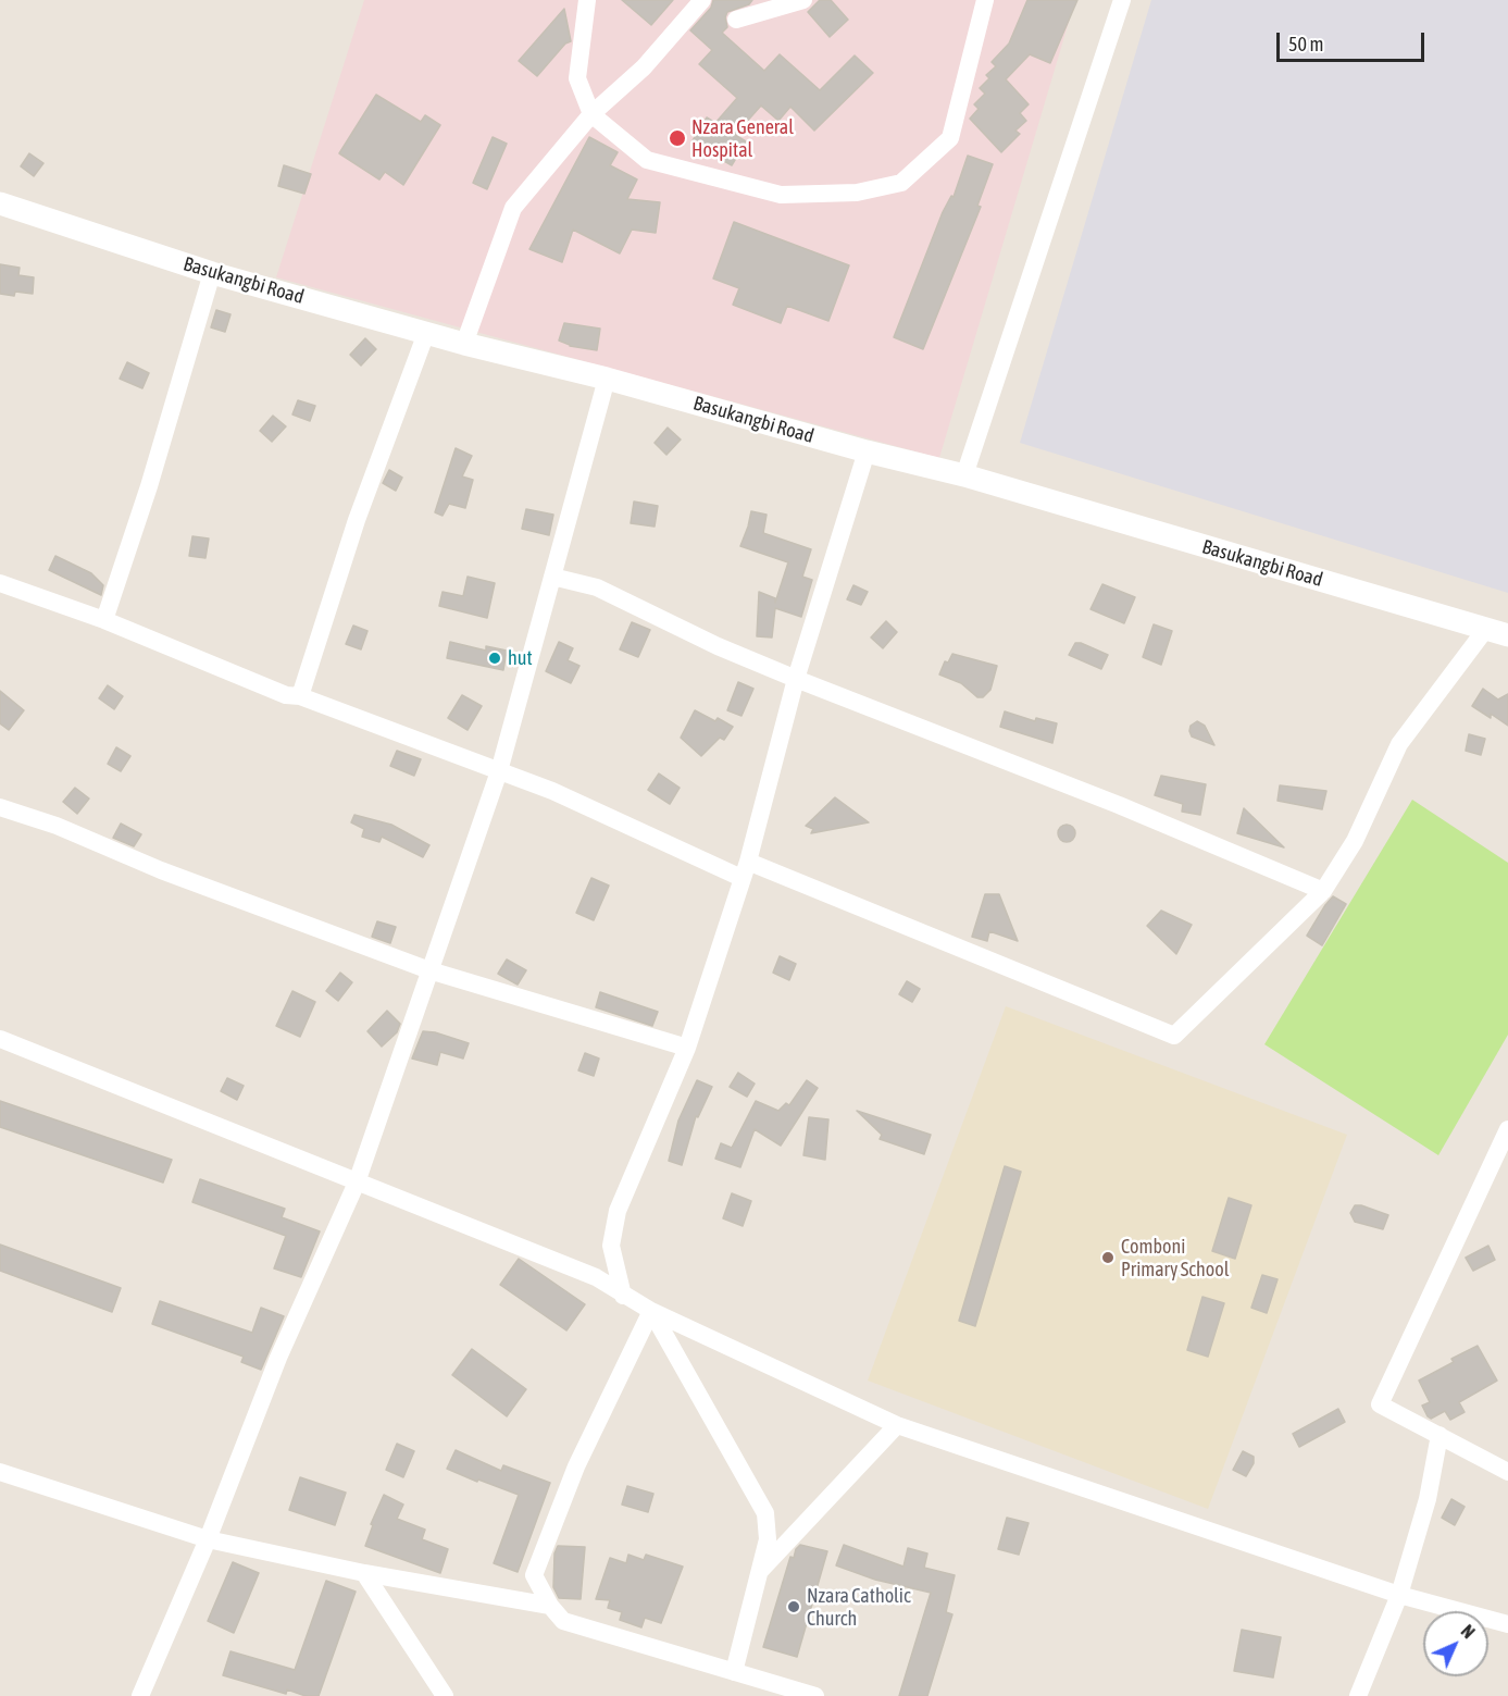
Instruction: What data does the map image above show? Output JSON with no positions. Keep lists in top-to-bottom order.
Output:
{
  "streets": {
    "street": ["Basukangbi Road"]
  },
  "places": [
    "Nzara General Hospital",
    "hut",
    "Comboni Primary School",
    "Nzara Catholic Church"
  ],
  "scale_bar": "50 m",
  "north": "top right"
}
